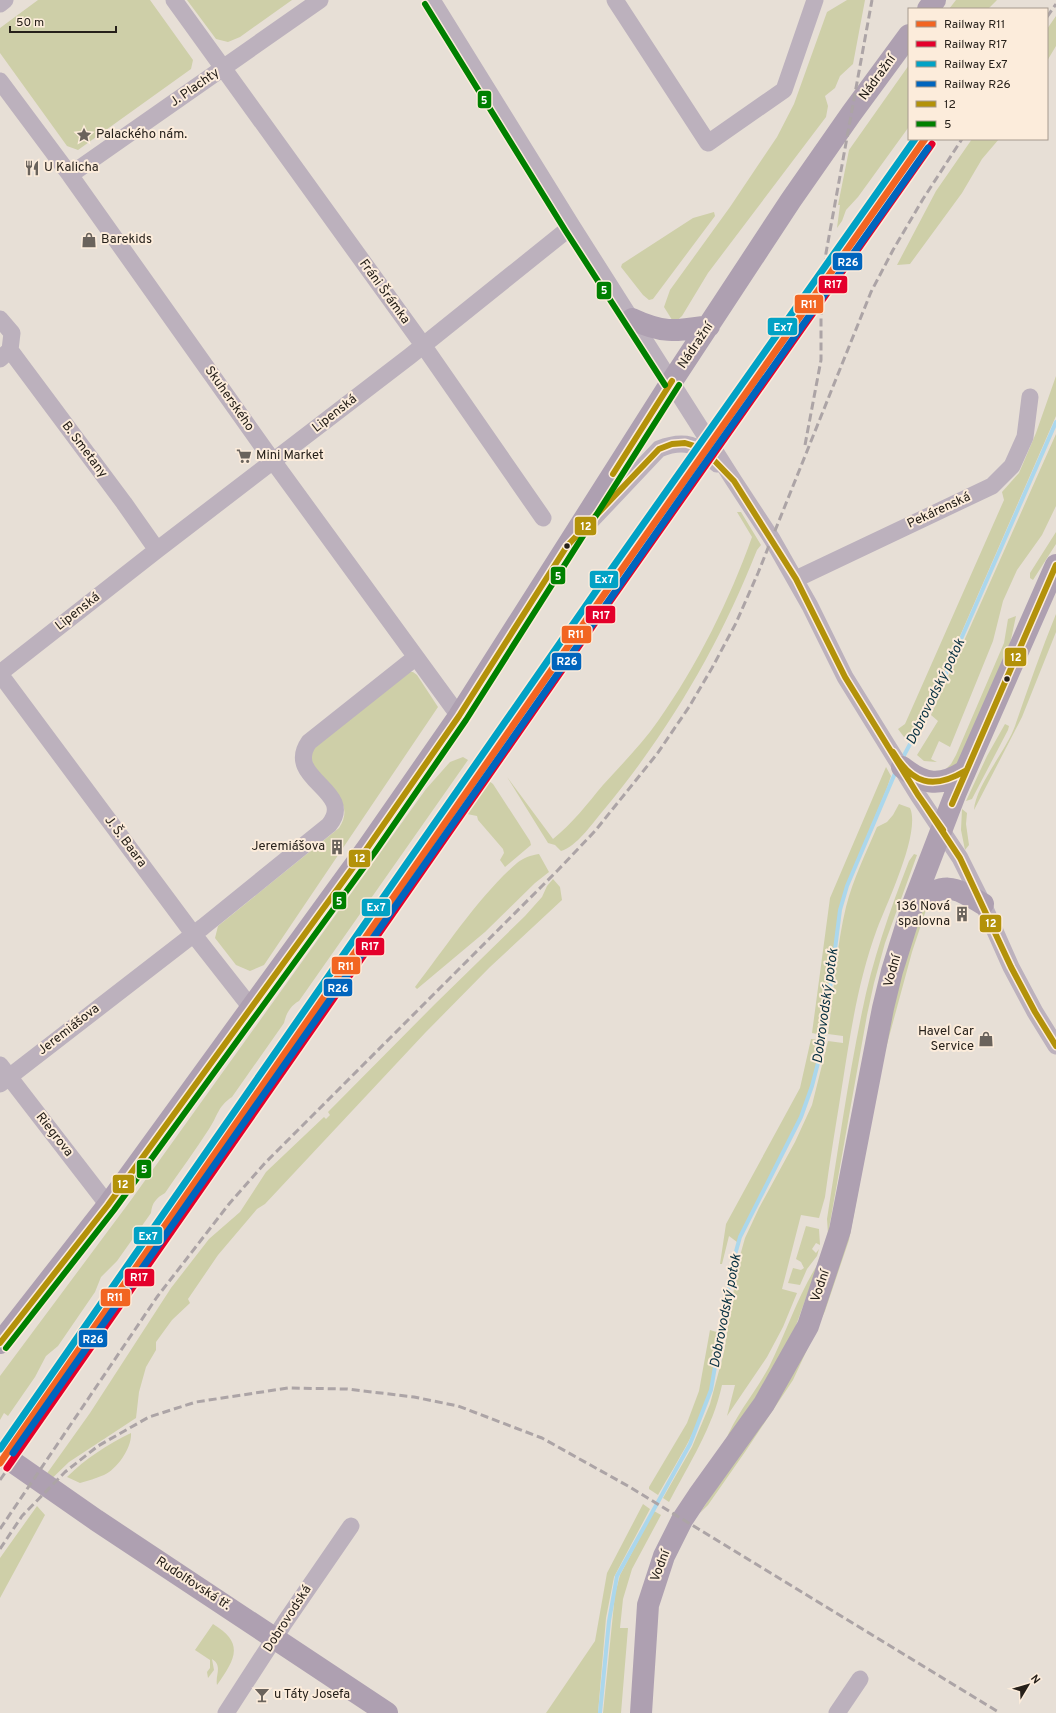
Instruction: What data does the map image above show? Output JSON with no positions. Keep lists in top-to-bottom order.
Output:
{
  "streets": {
    "main road": ["Nádražní", "Vodní", "Rudolfovská tř."],
    "street": [
      "J. Plachty",
      "Fráni Šrámka",
      "Skuherského",
      "Lipenská",
      "B. Smetany",
      "Pekárenská",
      "J. Š. Baara",
      "Jeremiášova",
      "Riegrova",
      "Dobrovodská"
    ]
  },
  "crossings": [
    ["Nádražní", "Skuherského"],
    ["Nádražní", "J. Š. Baara"],
    ["Nádražní", "Riegrova"],
    ["J. Plachty", "Fráni Šrámka"],
    ["J. Plachty", "Skuherského"],
    ["Fráni Šrámka", "Lipenská"],
    ["Skuherského", "Lipenská"],
    ["Skuherského", "Jeremiášova"],
    ["Lipenská", "B. Smetany"],
    ["Lipenská", "J. Š. Baara"],
    ["J. Š. Baara", "Jeremiášova"],
    ["Jeremiášova", "Riegrova"],
    ["Rudolfovská tř.", "Dobrovodská"]
  ],
  "water": ["Dobrovodský potok"],
  "places": {
    "place": ["Palackého nám."],
    "restaurant": ["U Kalicha"],
    "shop": ["Barekids", "Havel Car Service"],
    "supermarket": ["Mini Market"],
    "building": ["Jeremiášova", "136 Nová spalovna"],
    "bar": ["u Táty Josefa"]
  },
  "lines": [
    "transit line 5",
    "rail line R11",
    "rail line Ex7",
    "rail line R17",
    "rail line R26",
    "transit line 12"
  ],
  "legend": [
    "Railway R11",
    "Railway R17",
    "Railway Ex7",
    "Railway R26",
    "12",
    "5"
  ],
  "scale_bar": "50 m",
  "north": "top right"
}
